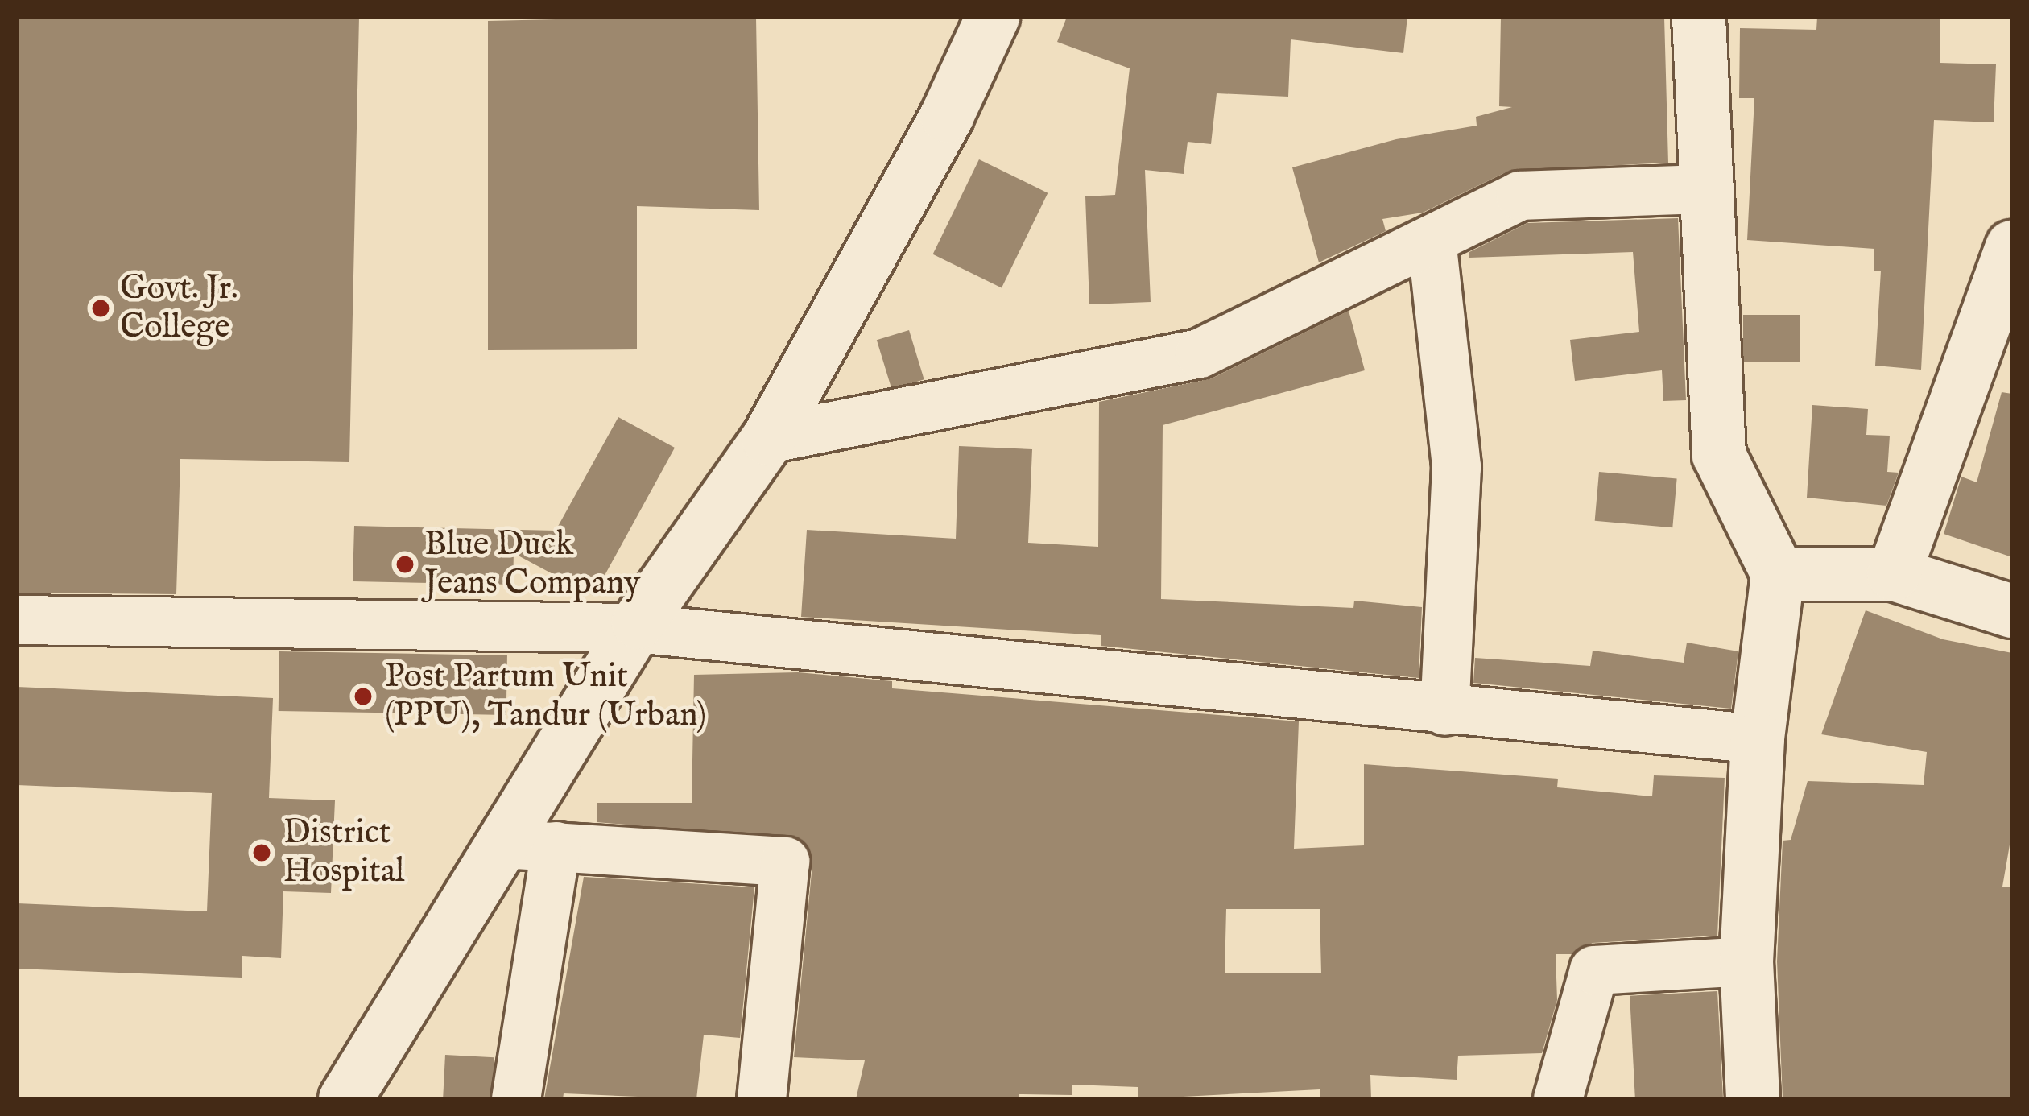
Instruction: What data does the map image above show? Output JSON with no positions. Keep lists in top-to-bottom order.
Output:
{
  "places": [
    "Govt. Jr. College",
    "Blue Duck Jeans Company",
    "Post Partum Unit (PPU), Tandur (Urban)",
    "District Hospital"
  ]
}
